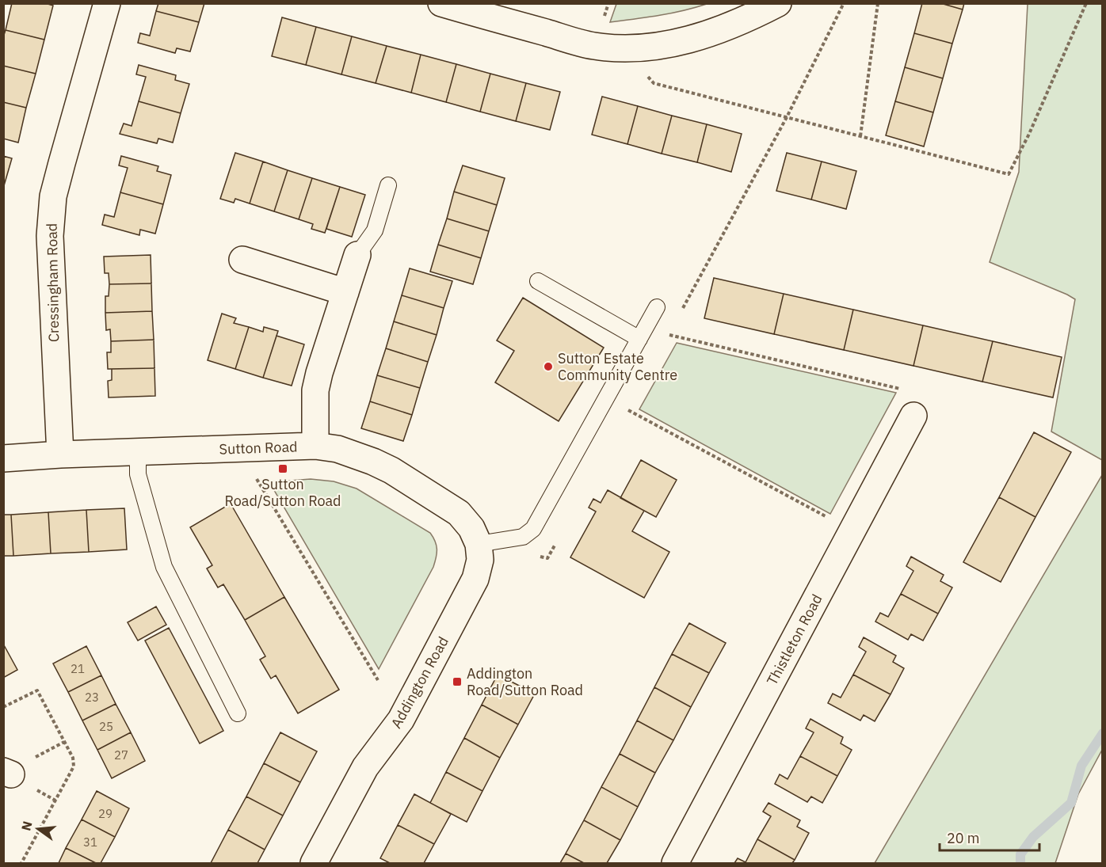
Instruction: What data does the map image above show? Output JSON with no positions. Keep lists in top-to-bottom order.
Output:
{
  "streets": {
    "street": [
      "Cressingham Road",
      "Sutton Road",
      "Thistleton Road",
      "Addington Road"
    ]
  },
  "crossings": [
    ["Cressingham Road", "Sutton Road"],
    ["Sutton Road", "Addington Road"]
  ],
  "places": {
    "other": ["Sutton Estate Community Centre"],
    "transit": ["Sutton Road/Sutton Road", "Addington Road/Sutton Road"]
  },
  "house_numbers": [
    "21",
    "23",
    "25",
    "27",
    "29",
    "31"
  ],
  "scale_bar": "20 m",
  "north": "left"
}
